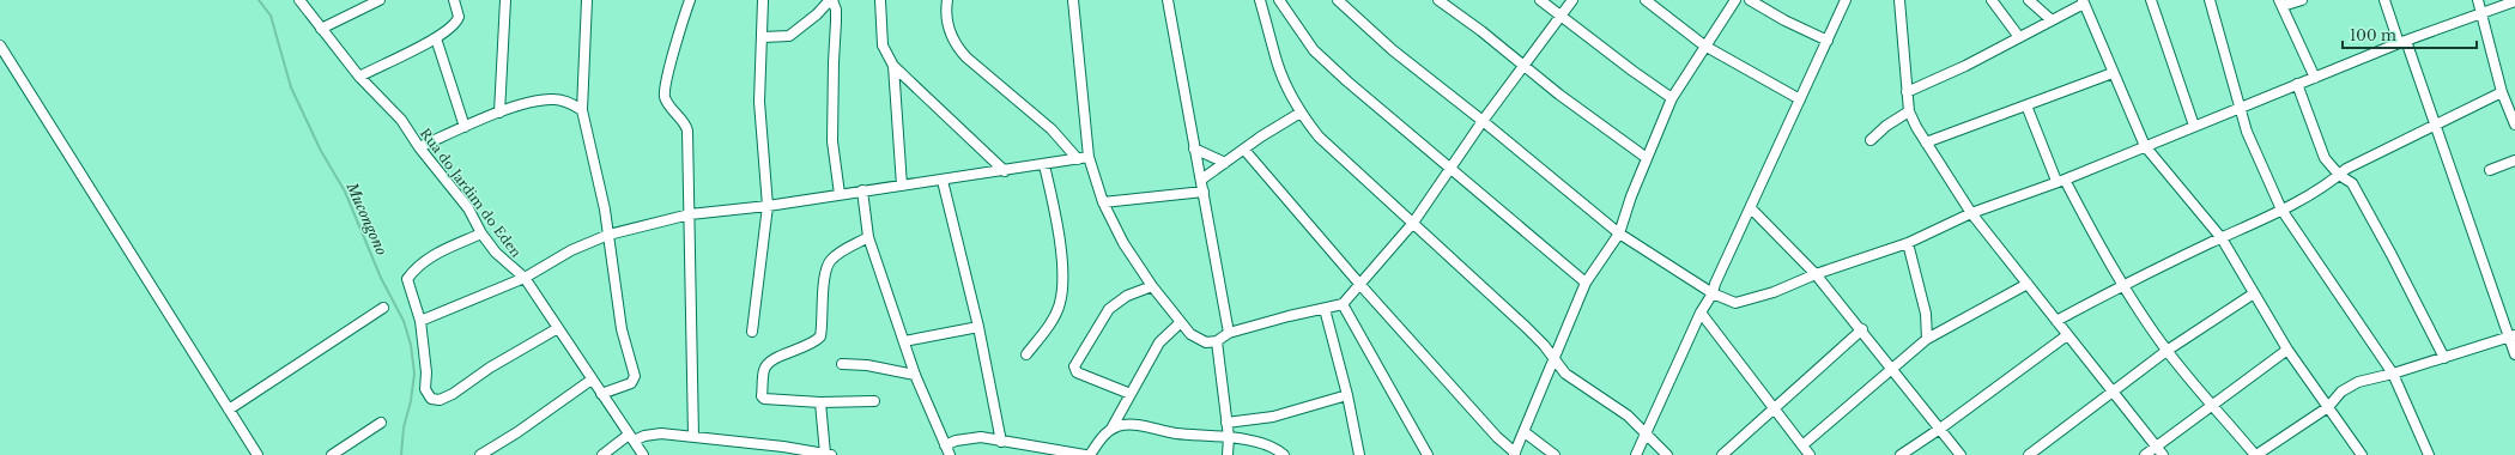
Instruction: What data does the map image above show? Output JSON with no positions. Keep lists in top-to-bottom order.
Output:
{
  "streets": {
    "street": ["Rua do Jardim do Eden"]
  },
  "water": ["Mucongono"],
  "scale_bar": "100 m"
}
